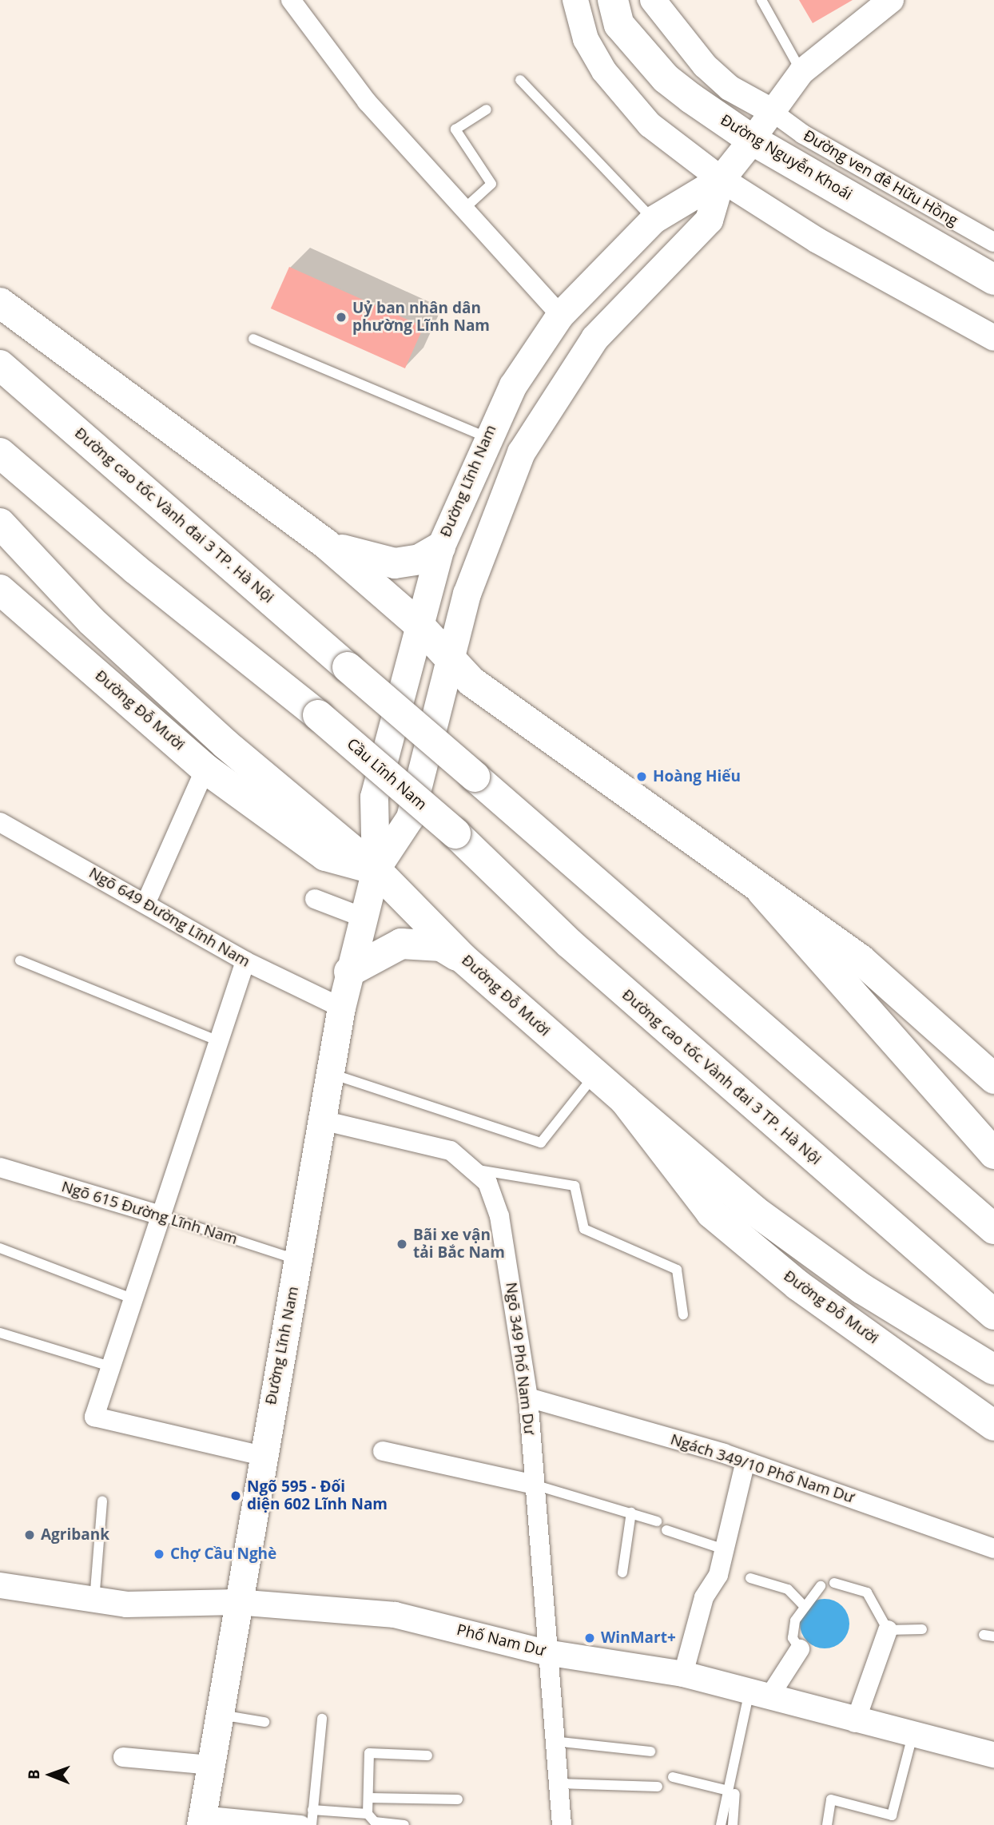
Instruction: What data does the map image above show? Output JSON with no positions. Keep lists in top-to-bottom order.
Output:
{
  "streets": {
    "main road": [
      "Đường Nguyễn Khoái",
      "Đường Lĩnh Nam",
      "Đường cao tốc Vành đai 3 TP. Hà Nội",
      "Đường Đỗ Mười",
      "Cầu Lĩnh Nam"
    ],
    "street": [
      "Đường ven đê Hữu Hồng",
      "Ngõ 649 Đường Lĩnh Nam",
      "Ngõ 615 Đường Lĩnh Nam",
      "Ngõ 349 Phố Nam Dư",
      "Ngách 349/10 Phố Nam Dư",
      "Phố Nam Dư"
    ]
  },
  "crossings": [
    ["Đường Nguyễn Khoái", "Đường Lĩnh Nam"],
    ["Đường Lĩnh Nam", "Đường Đỗ Mười"],
    ["Đường Lĩnh Nam", "Ngõ 649 Đường Lĩnh Nam"],
    ["Đường Lĩnh Nam", "Ngõ 615 Đường Lĩnh Nam"],
    ["Đường Lĩnh Nam", "Ngõ 349 Phố Nam Dư"],
    ["Đường Lĩnh Nam", "Phố Nam Dư"],
    ["Đường cao tốc Vành đai 3 TP. Hà Nội", "Cầu Lĩnh Nam"],
    ["Ngõ 349 Phố Nam Dư", "Ngách 349/10 Phố Nam Dư"],
    ["Ngõ 349 Phố Nam Dư", "Phố Nam Dư"]
  ],
  "places": [
    "Uỷ ban nhân dân phường Lĩnh Nam",
    "Hoàng Hiếu",
    "Bãi xe vận tải Bắc Nam",
    "Ngõ 595 - Đối diện 602 Lĩnh Nam",
    "Agribank",
    "Chợ Cầu Nghè",
    "WinMart+"
  ],
  "north": "left"
}
